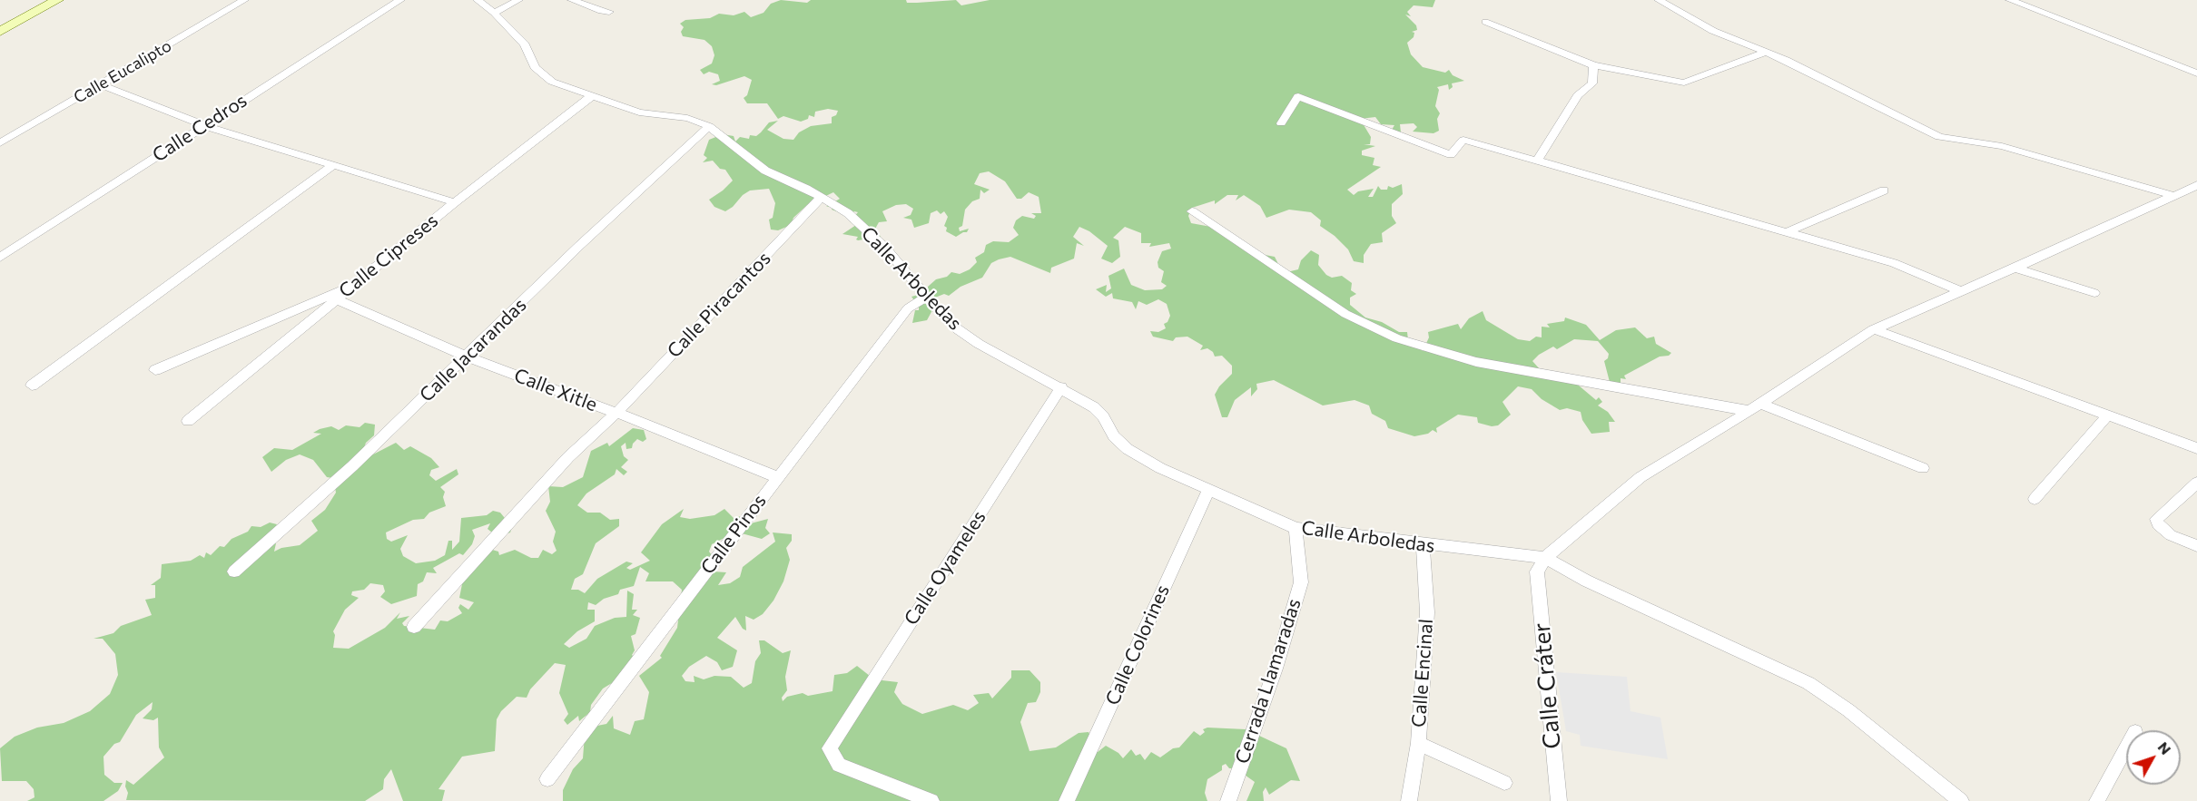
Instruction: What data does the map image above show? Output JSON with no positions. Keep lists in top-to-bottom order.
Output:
{
  "streets": {
    "street": [
      "Calle Eucalipto",
      "Calle Cedros",
      "Calle Cipreses",
      "Calle Arboledas",
      "Calle Piracantos",
      "Calle Jacarandas",
      "Calle Xitle",
      "Calle Pinos",
      "Calle Oyameles",
      "Calle Colorines",
      "Calle Encinal",
      "Cerrada Llamaradas",
      "Calle Cráter"
    ]
  },
  "crossings": [
    ["Calle Cipreses", "Calle Arboledas"],
    ["Calle Cipreses", "Calle Xitle"],
    ["Calle Arboledas", "Calle Piracantos"],
    ["Calle Arboledas", "Calle Jacarandas"],
    ["Calle Arboledas", "Calle Pinos"],
    ["Calle Arboledas", "Calle Oyameles"],
    ["Calle Arboledas", "Calle Colorines"],
    ["Calle Arboledas", "Calle Encinal"],
    ["Calle Arboledas", "Cerrada Llamaradas"],
    ["Calle Arboledas", "Calle Cráter"],
    ["Calle Piracantos", "Calle Xitle"],
    ["Calle Jacarandas", "Calle Xitle"],
    ["Calle Xitle", "Calle Pinos"]
  ],
  "north": "top right"
}
